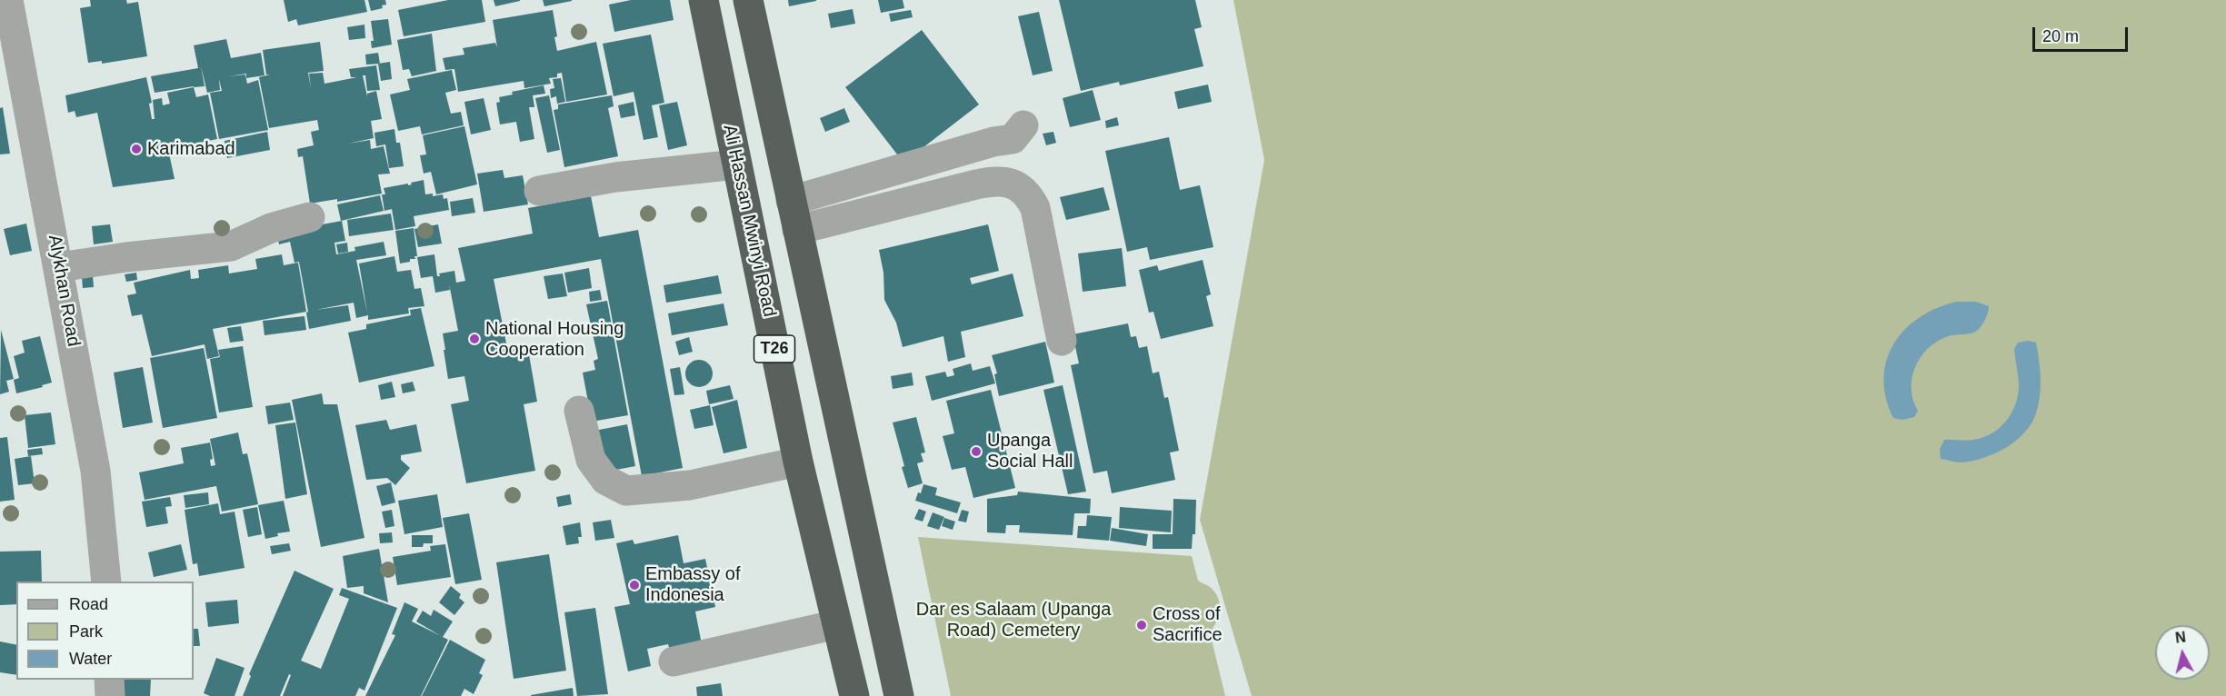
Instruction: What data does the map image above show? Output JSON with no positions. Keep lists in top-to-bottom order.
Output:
{
  "streets": {
    "highway": ["Ali Hassan Mwinyi Road", "T26"],
    "street": ["Alykhan Road"]
  },
  "parks": ["Dar es Salaam (Upanga Road) Cemetery"],
  "places": [
    "Karimabad",
    "National Housing Cooperation",
    "Upanga Social Hall",
    "Embassy of Indonesia",
    "Cross of Sacrifice"
  ],
  "legend": ["Road", "Park", "Water"],
  "scale_bar": "20 m",
  "north": "top"
}
